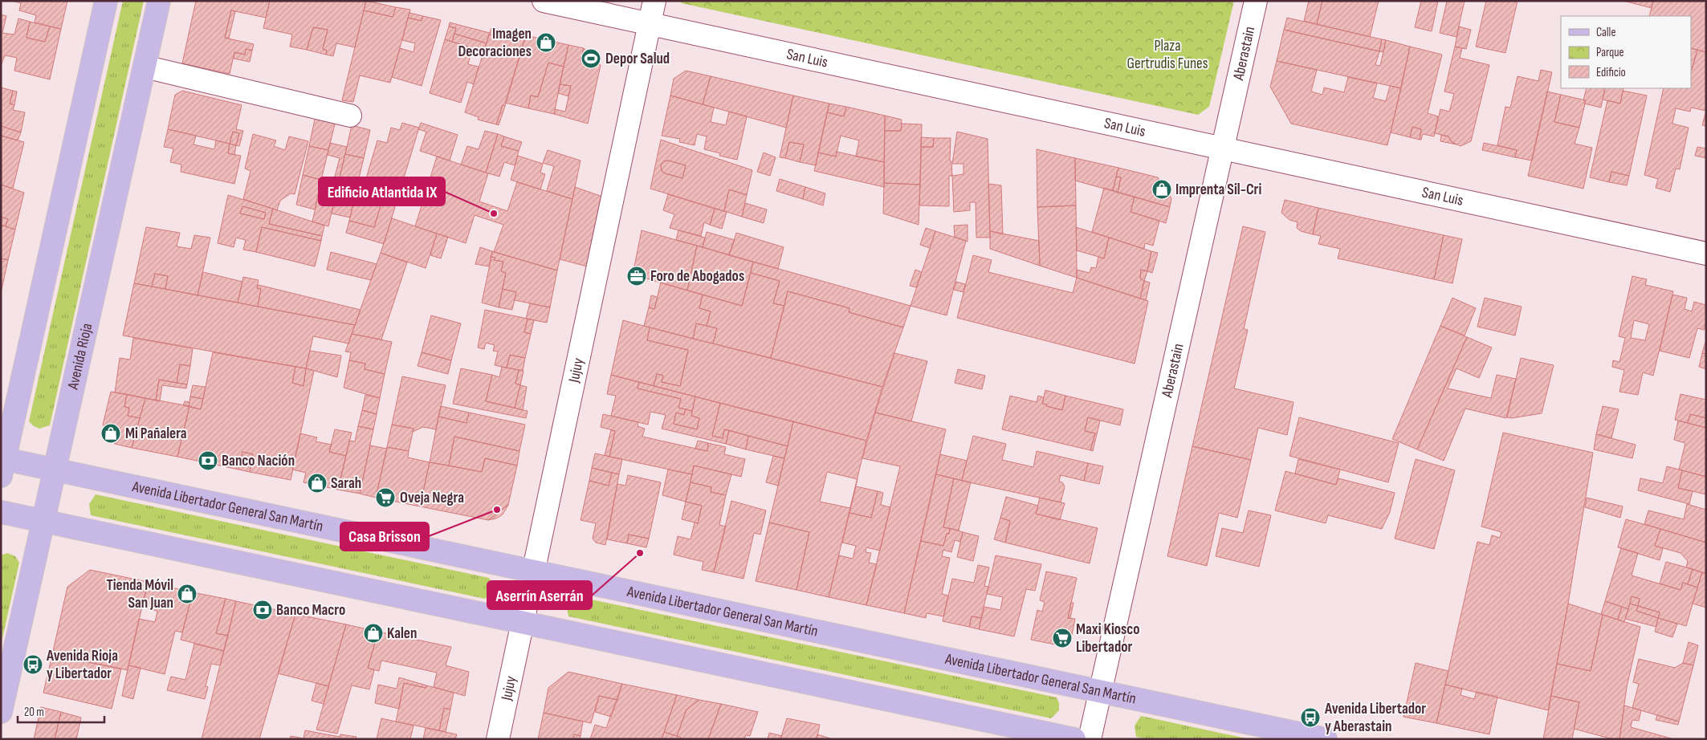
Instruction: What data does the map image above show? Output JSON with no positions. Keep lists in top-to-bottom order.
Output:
{
  "streets": {
    "main road": ["Avenida Rioja", "Avenida Libertador General San Martín"],
    "street": ["Aberastain", "San Luis", "Jujuy"]
  },
  "crossings": [
    ["Aberastain", "San Luis"],
    ["Aberastain", "Avenida Libertador General San Martín"],
    ["San Luis", "Jujuy"],
    ["Avenida Rioja", "Avenida Libertador General San Martín"],
    ["Jujuy", "Avenida Libertador General San Martín"]
  ],
  "parks": ["Plaza Gertrudis Funes"],
  "places": {
    "shop": [
      "Imagen Decoraciones",
      "Imprenta Sil-Cri",
      "Mi Pañalera",
      "Sarah",
      "Tienda Móvil San Juan",
      "Kalen"
    ],
    "sports": ["Depor Salud"],
    "other": ["Edificio Atlantida IX", "Casa Brisson", "Aserrín Aserrán"],
    "office": ["Foro de Abogados"],
    "bank": ["Banco Nación", "Banco Macro"],
    "supermarket": ["Oveja Negra", "Maxi Kiosco Libertador"],
    "bus stop": ["Avenida Rioja y Libertador", "Avenida Libertador y Aberastain"]
  },
  "legend": ["Calle", "Parque", "Edificio"],
  "scale_bar": "20 m"
}
